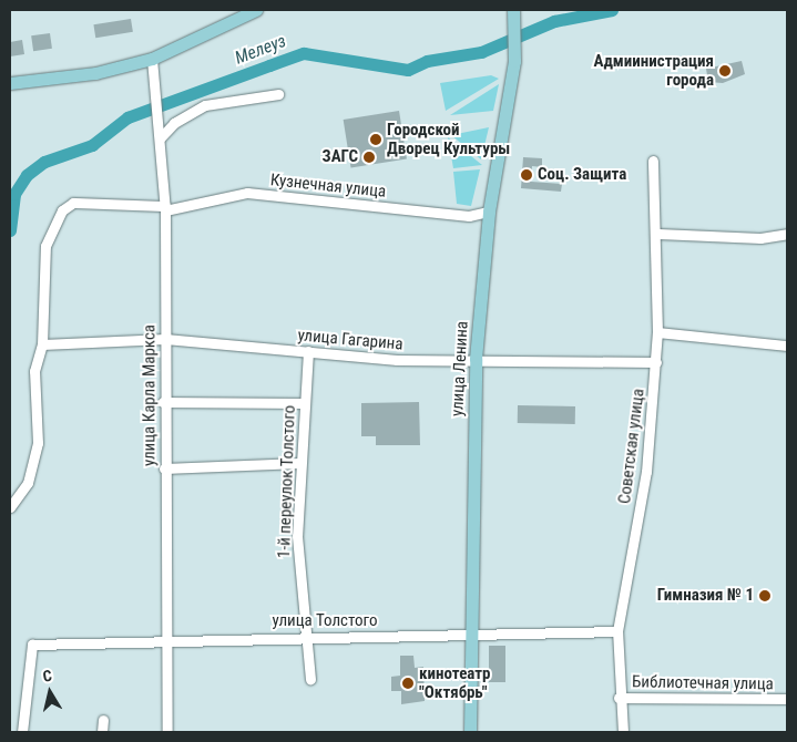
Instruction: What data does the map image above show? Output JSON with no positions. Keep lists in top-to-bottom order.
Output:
{
  "streets": {
    "main road": ["улица Ленина"],
    "street": [
      "Кузнечная улица",
      "улица Гагарина",
      "улица Карла Маркса",
      "Советская улица",
      "1-й переулок Толстого",
      "улица Толстого",
      "Библиотечная улица"
    ]
  },
  "crossings": [
    ["Кузнечная улица", "улица Гагарина"],
    ["Кузнечная улица", "улица Ленина"],
    ["Кузнечная улица", "улица Карла Маркса"],
    ["улица Гагарина", "улица Ленина"],
    ["улица Гагарина", "улица Карла Маркса"],
    ["улица Гагарина", "Советская улица"],
    ["улица Гагарина", "1-й переулок Толстого"],
    ["улица Ленина", "улица Толстого"],
    ["улица Карла Маркса", "улица Толстого"],
    ["Советская улица", "улица Толстого"],
    ["Советская улица", "Библиотечная улица"],
    ["1-й переулок Толстого", "улица Толстого"]
  ],
  "water": ["Мелеуз"],
  "places": [
    "Адмиинистрация города",
    "Городской Дворец Культуры",
    "ЗАГС",
    "Соц. Защита",
    "Гимназия № 1",
    "кинотеатр \"Октябрь\""
  ],
  "north": "top"
}
